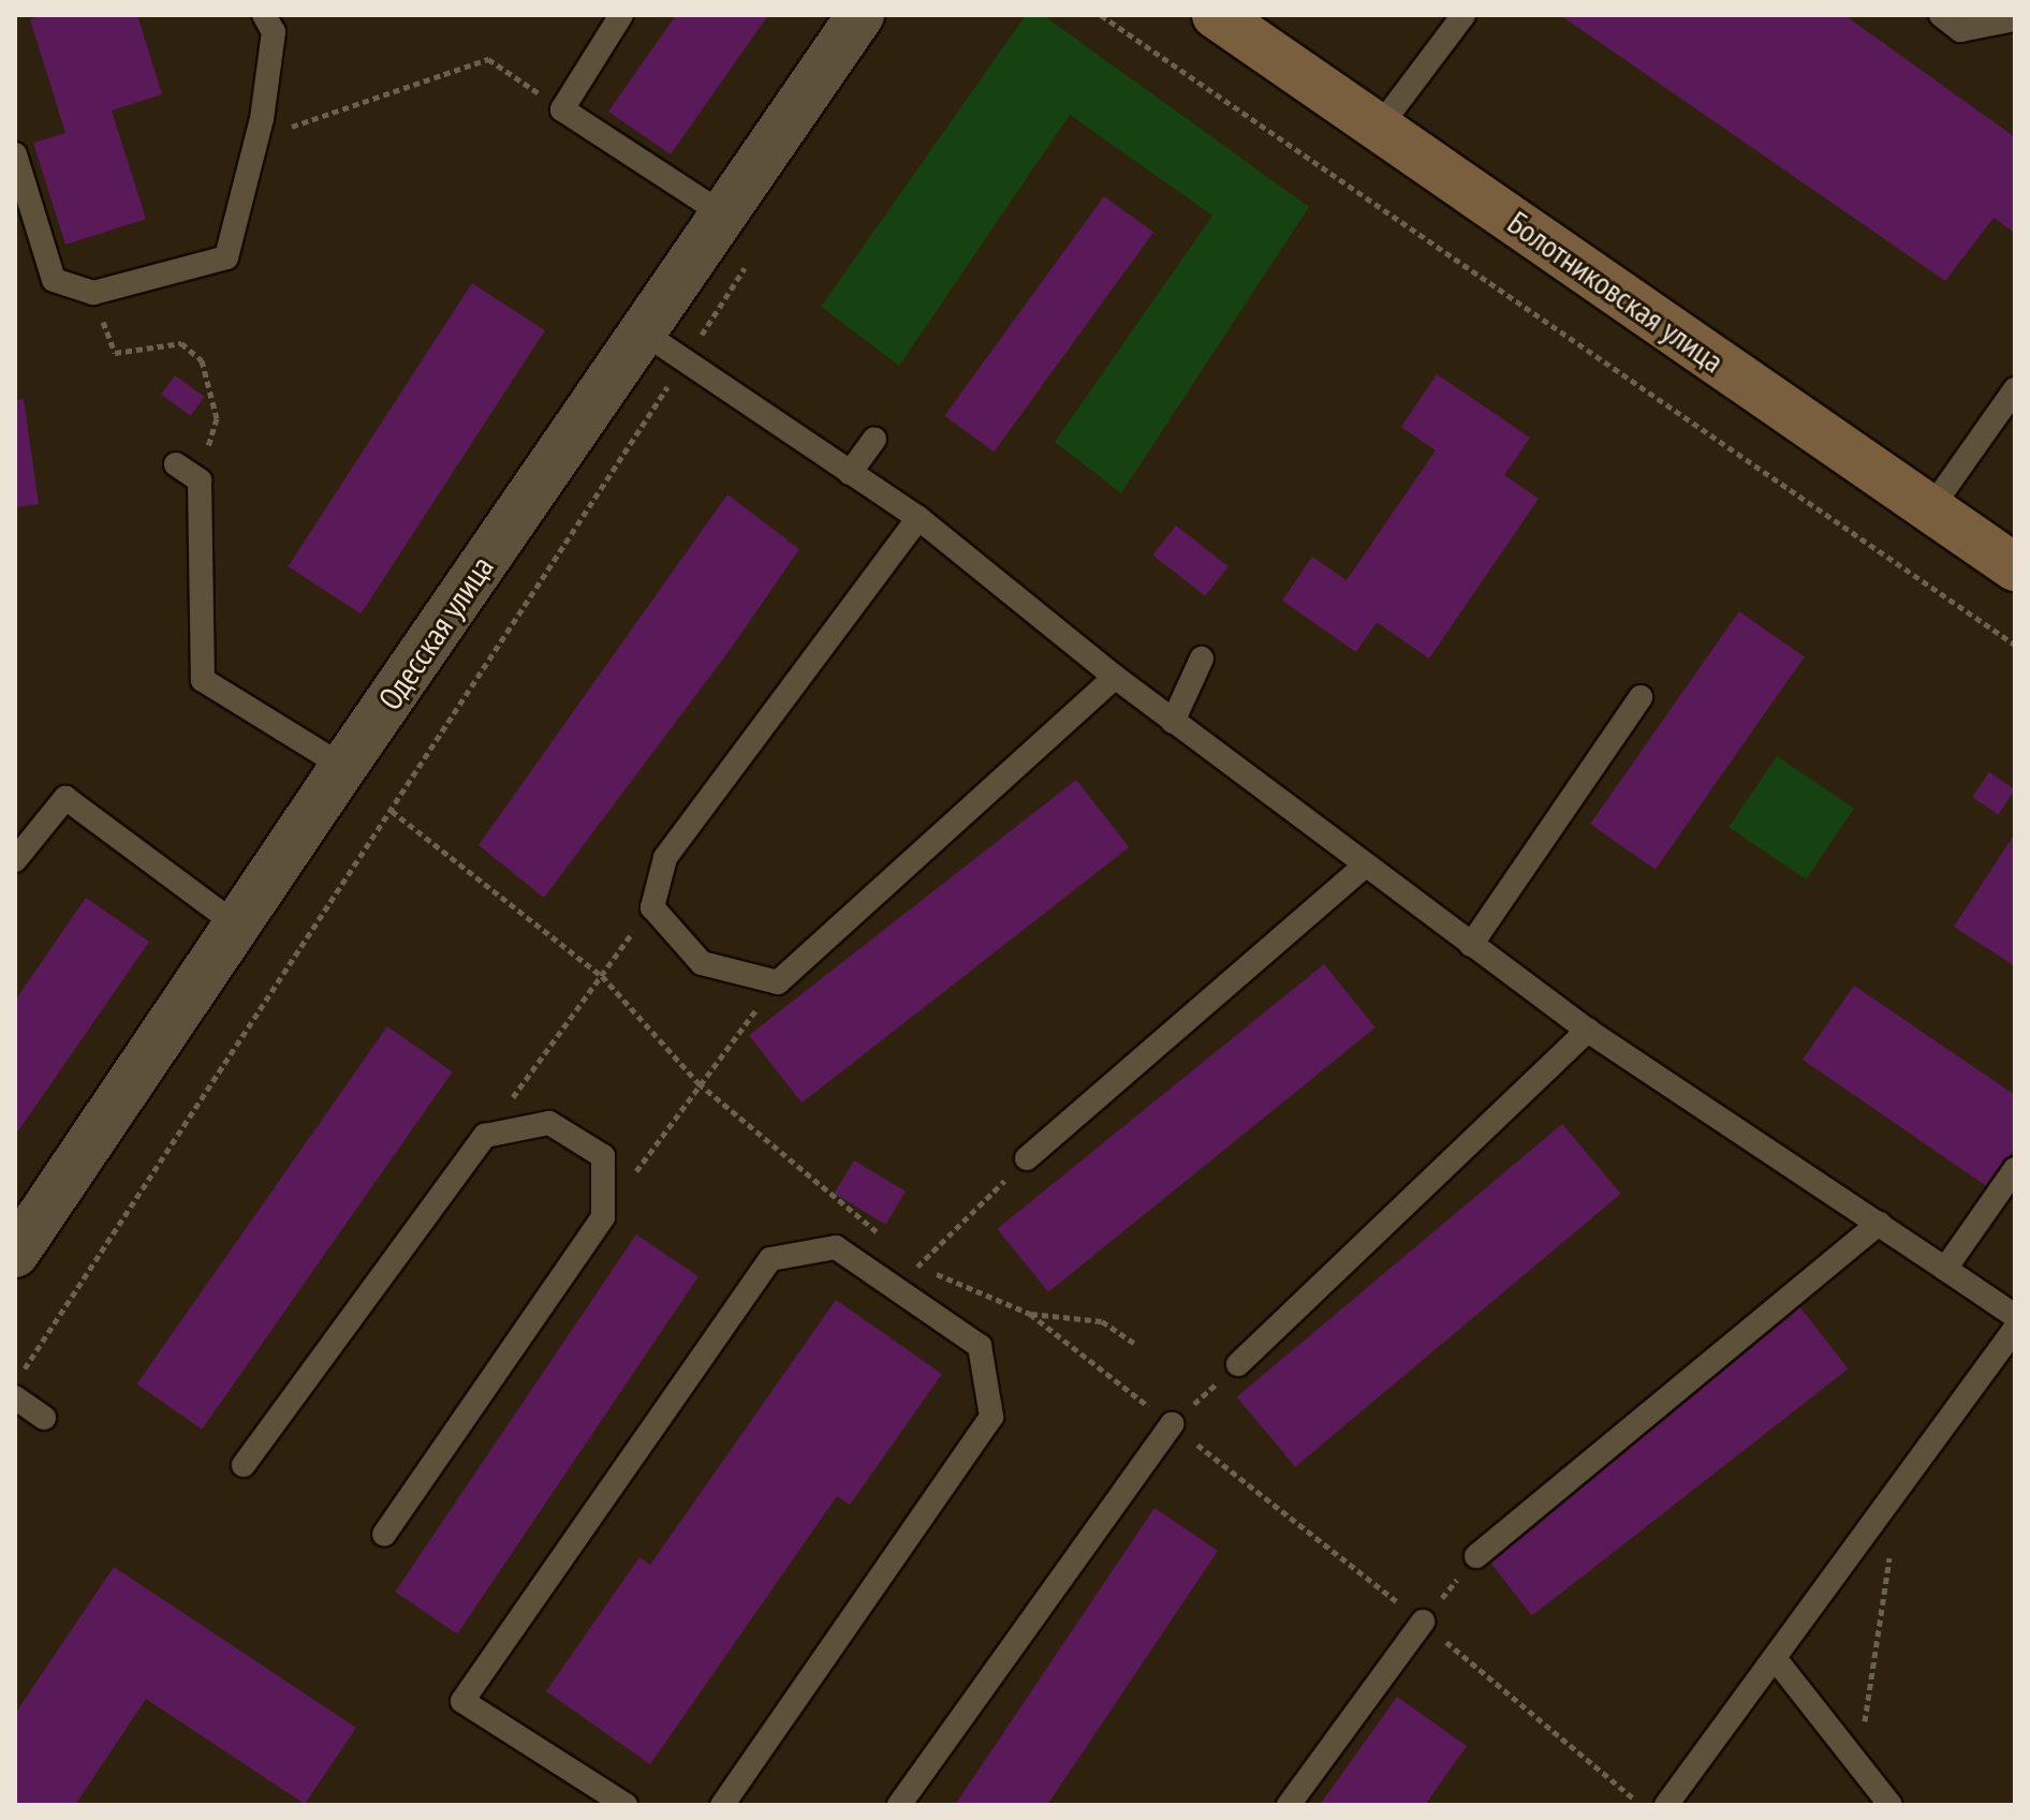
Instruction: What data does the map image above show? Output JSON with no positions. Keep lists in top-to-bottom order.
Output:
{
  "streets": {
    "street": ["Болотниковская улица", "Одесская улица"]
  }
}
